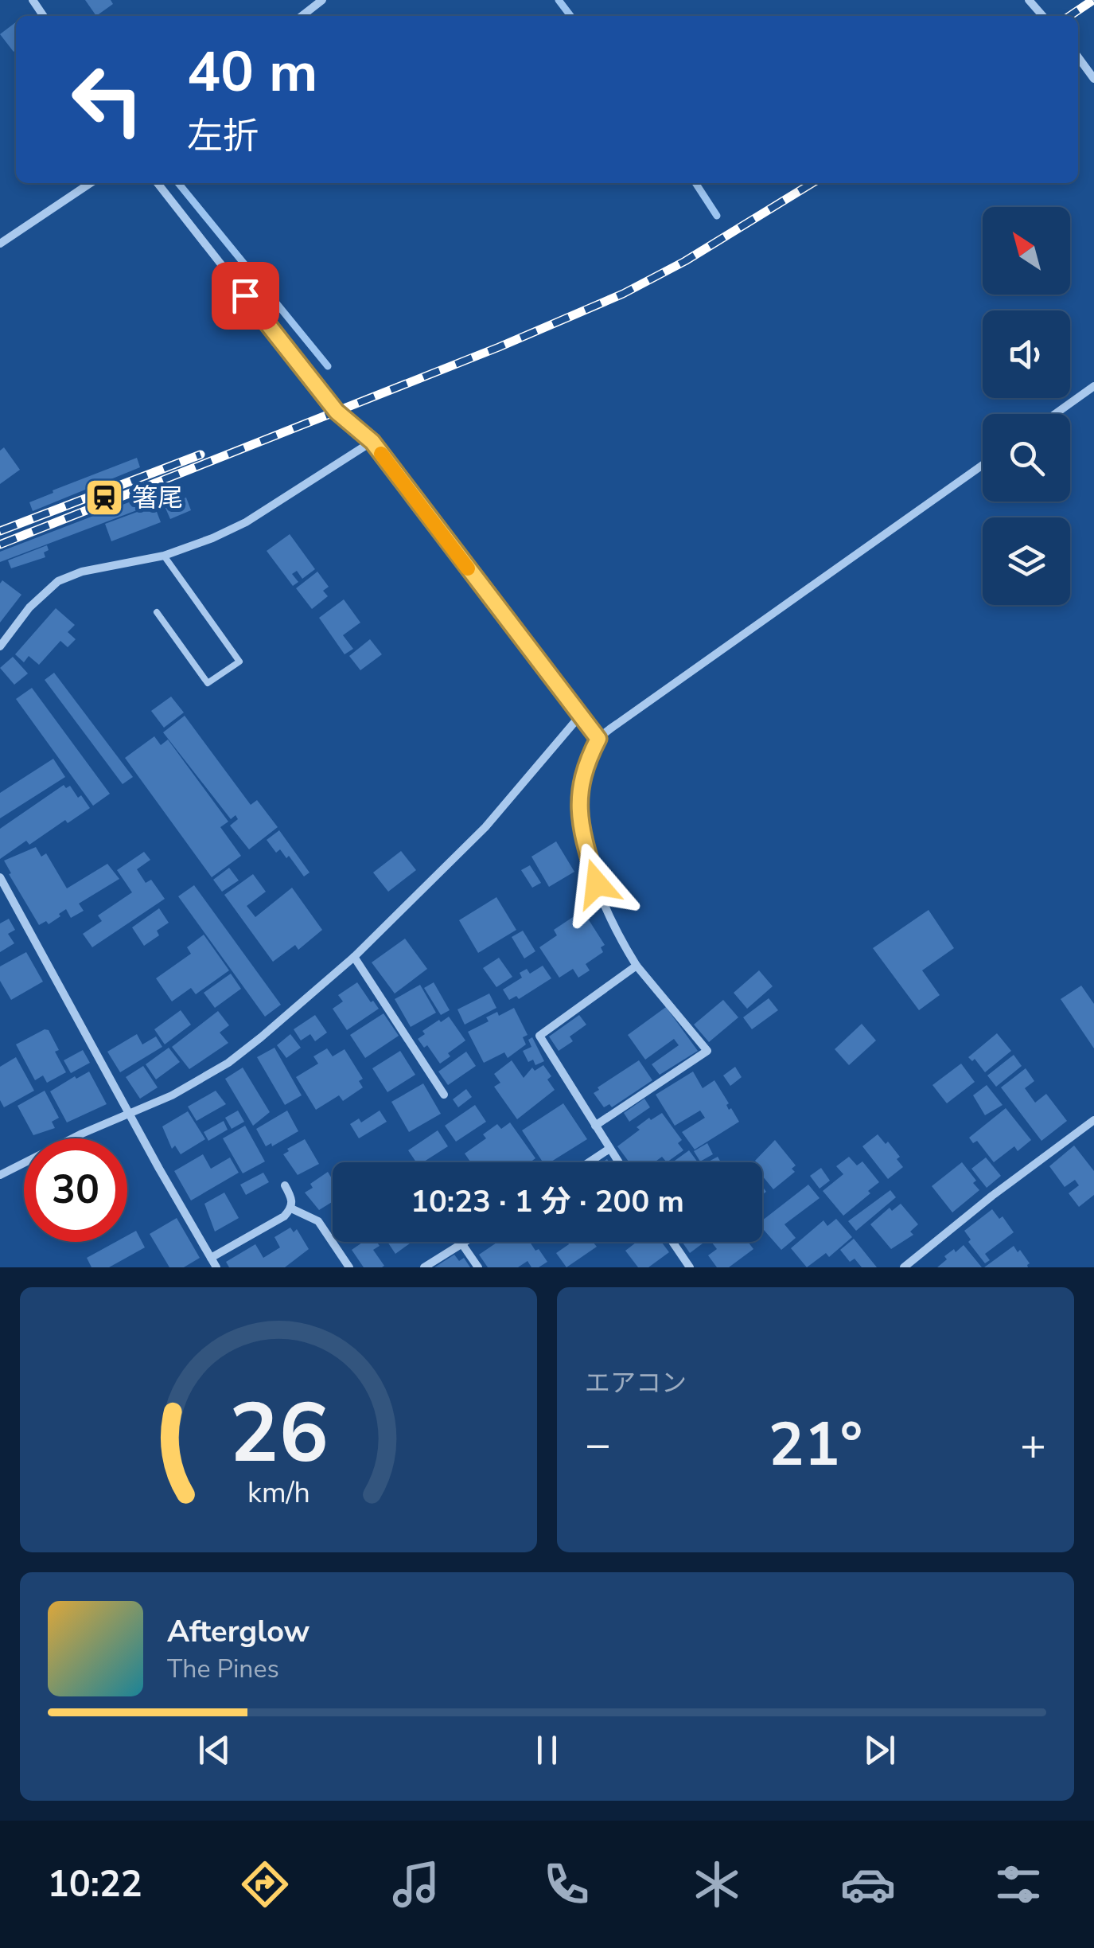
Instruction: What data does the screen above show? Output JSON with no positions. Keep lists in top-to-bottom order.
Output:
{
  "places": {
    "station": ["箸尾"]
  },
  "north": "top left",
  "page": {
    "turn": ["40 m", "左折"],
    "limit": "30",
    "trip": "10:23 · 1 分 · 200 m",
    "tile": "エアコン",
    "heat": ["−", "21°", "+"],
    "song": ["Afterglow", "The Pines"],
    "tabs": "10:22",
    "gauge": ["26", "km/h"]
  }
}
